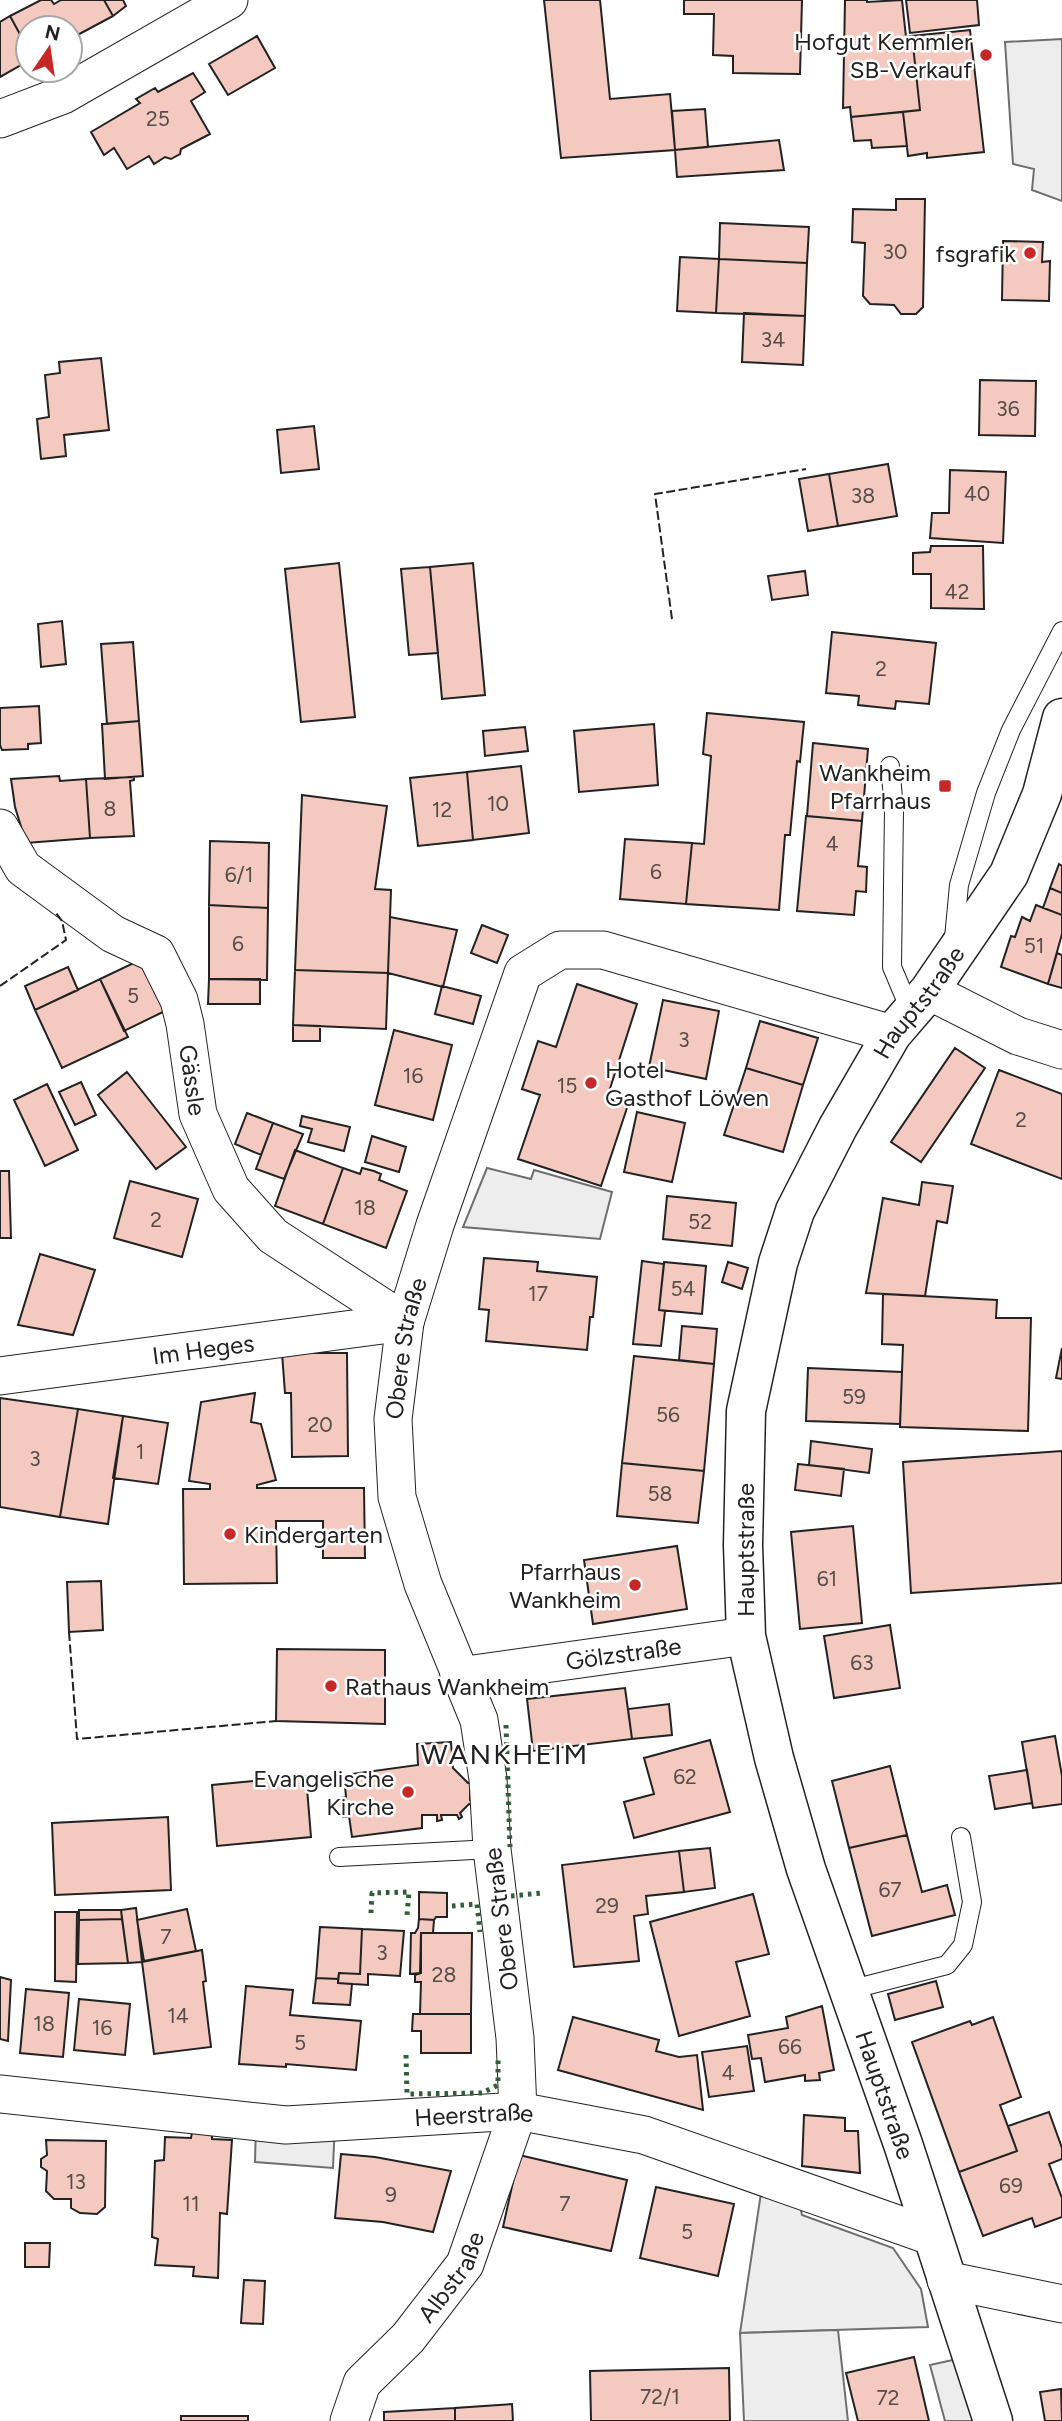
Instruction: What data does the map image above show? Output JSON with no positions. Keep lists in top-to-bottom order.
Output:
{
  "streets": {
    "street": [
      "Hauptstraße",
      "Gässle",
      "Obere Straße",
      "Im Heges",
      "Gölzstraße",
      "Heerstraße",
      "Albstraße"
    ]
  },
  "crossings": [
    ["Hauptstraße", "Obere Straße"],
    ["Hauptstraße", "Gölzstraße"],
    ["Hauptstraße", "Heerstraße"],
    ["Gässle", "Obere Straße"],
    ["Gässle", "Im Heges"],
    ["Obere Straße", "Im Heges"],
    ["Obere Straße", "Gölzstraße"],
    ["Obere Straße", "Heerstraße"],
    ["Obere Straße", "Albstraße"],
    ["Heerstraße", "Albstraße"]
  ],
  "districts": ["WANKHEIM"],
  "places": {
    "other": [
      "Hofgut Kemmler SB-Verkauf",
      "fsgrafik",
      "Hotel Gasthof Löwen",
      "Kindergarten",
      "Pfarrhaus Wankheim",
      "Rathaus Wankheim",
      "Evangelische Kirche"
    ],
    "transit": ["Wankheim Pfarrhaus"]
  },
  "house_numbers": [
    "25",
    "30",
    "34",
    "36",
    "40",
    "38",
    "42",
    "2",
    "10",
    "8",
    "12",
    "4",
    "6",
    "6/1",
    "6",
    "51",
    "5",
    "3",
    "16",
    "15",
    "2",
    "18",
    "2",
    "52",
    "54",
    "17",
    "59",
    "56",
    "20",
    "1",
    "3",
    "58",
    "61",
    "63",
    "62",
    "67",
    "29",
    "7",
    "3",
    "28",
    "14",
    "18",
    "16",
    "5",
    "66",
    "4",
    "13",
    "69",
    "9",
    "11",
    "7",
    "5",
    "72/1",
    "72"
  ],
  "north": "top"
}
